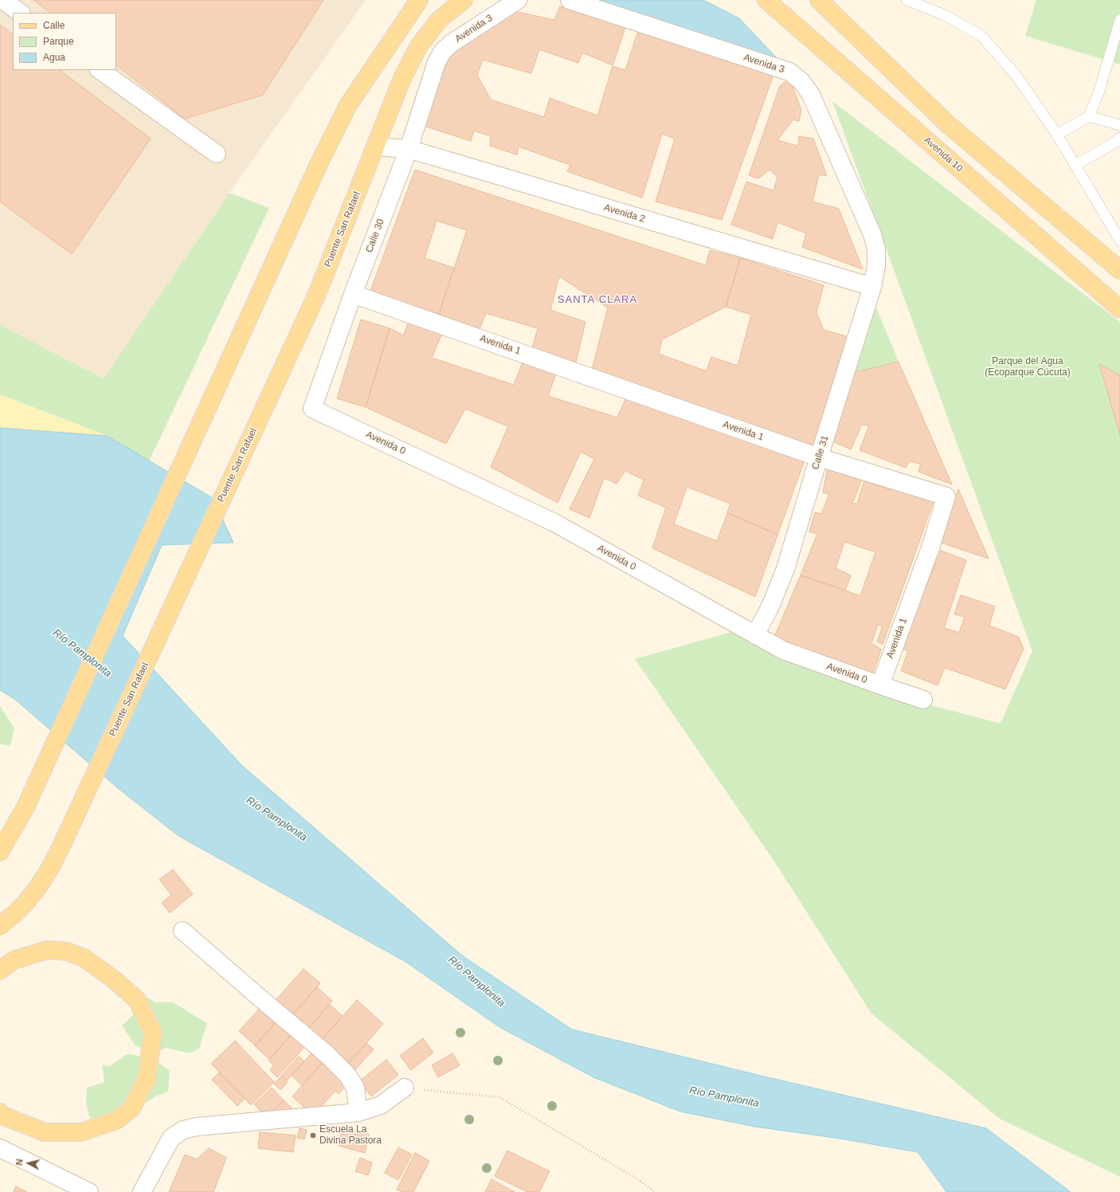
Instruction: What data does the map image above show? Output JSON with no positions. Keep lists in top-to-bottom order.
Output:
{
  "streets": {
    "main road": ["Avenida 10", "Puente San Rafael"],
    "street": [
      "Avenida 3",
      "Avenida 2",
      "Calle 30",
      "Avenida 1",
      "Avenida 0",
      "Calle 31"
    ]
  },
  "crossings": [
    ["Avenida 3", "Calle 30"],
    ["Avenida 3", "Calle 31"],
    ["Avenida 2", "Puente San Rafael"],
    ["Avenida 2", "Calle 30"],
    ["Avenida 2", "Calle 31"],
    ["Calle 30", "Avenida 1"],
    ["Calle 30", "Avenida 0"],
    ["Avenida 1", "Avenida 0"],
    ["Avenida 1", "Calle 31"],
    ["Avenida 0", "Calle 31"]
  ],
  "districts": ["SANTA CLARA"],
  "water": ["Río Pamplonita"],
  "parks": ["Parque del Agua (Ecoparque Cúcuta)"],
  "places": ["Escuela La Divina Pastora"],
  "legend": ["Calle", "Parque", "Agua"],
  "north": "left"
}
